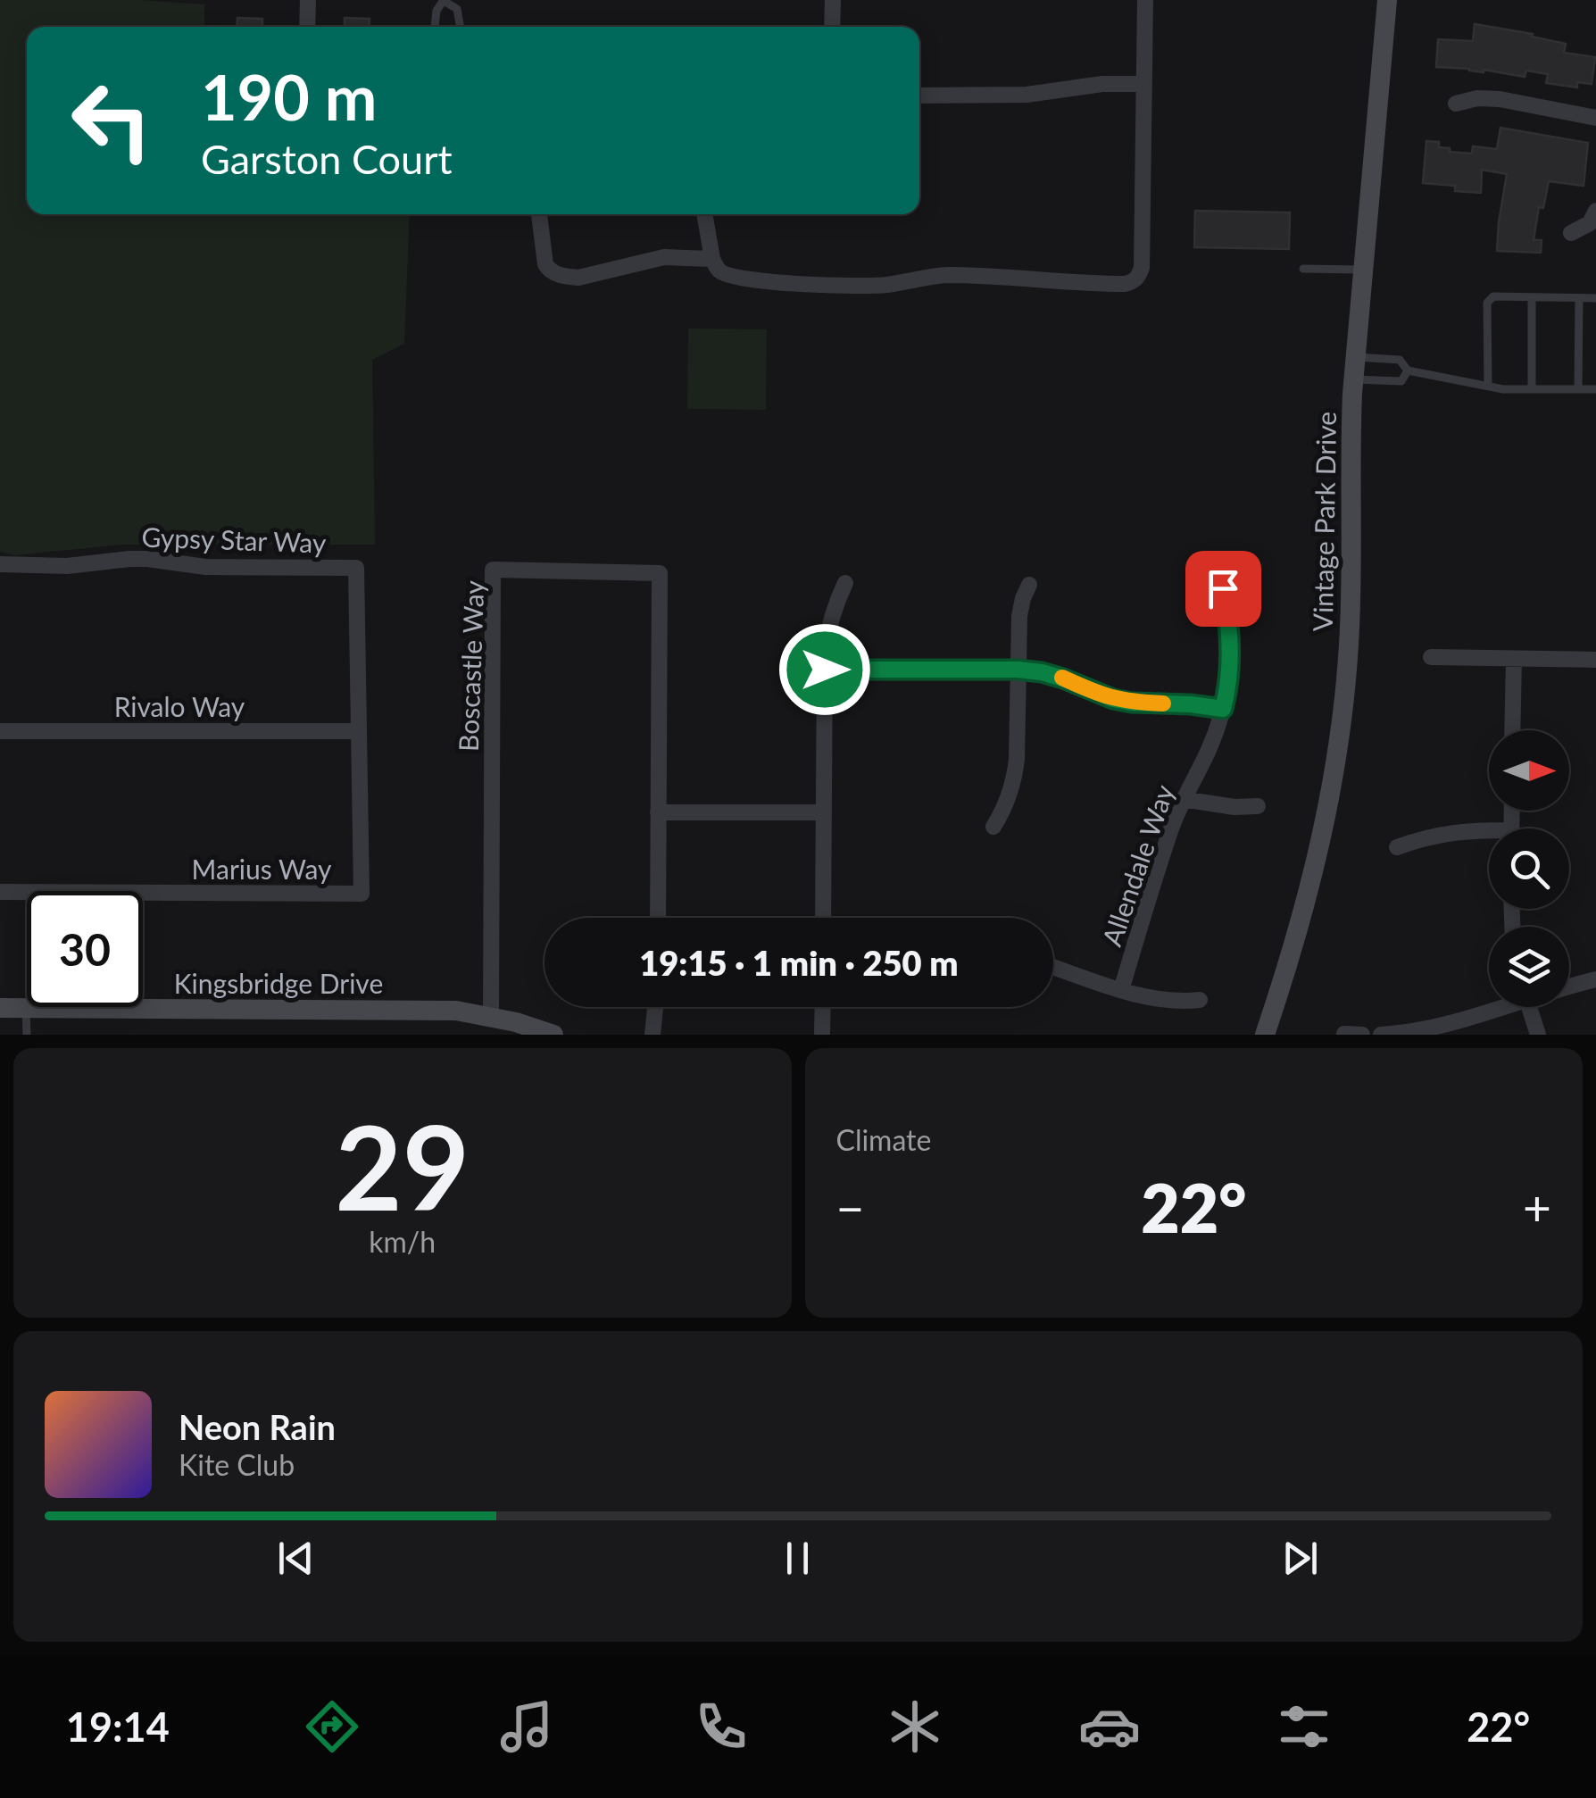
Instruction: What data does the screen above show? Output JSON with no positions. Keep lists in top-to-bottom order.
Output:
{
  "streets": {
    "street": [
      "Vintage Park Drive",
      "Gypsy Star Way",
      "Boscastle Way",
      "Rivalo Way",
      "Allendale Way",
      "Marius Way",
      "Kingsbridge Drive"
    ]
  },
  "crossings": [
    ["Gypsy Star Way", "Rivalo Way"],
    ["Gypsy Star Way", "Marius Way"],
    ["Boscastle Way", "Kingsbridge Drive"],
    ["Rivalo Way", "Marius Way"]
  ],
  "north": "right",
  "page": {
    "turn": ["190 m", "Garston Court"],
    "limit": "30",
    "trip": "19:15 · 1 min · 250 m",
    "tile": [
      ["29", "km/h"],
      "Climate"
    ],
    "heat": ["−", "22°", "+"],
    "song": ["Neon Rain", "Kite Club"],
    "tabs": ["19:14", "22°"]
  }
}
